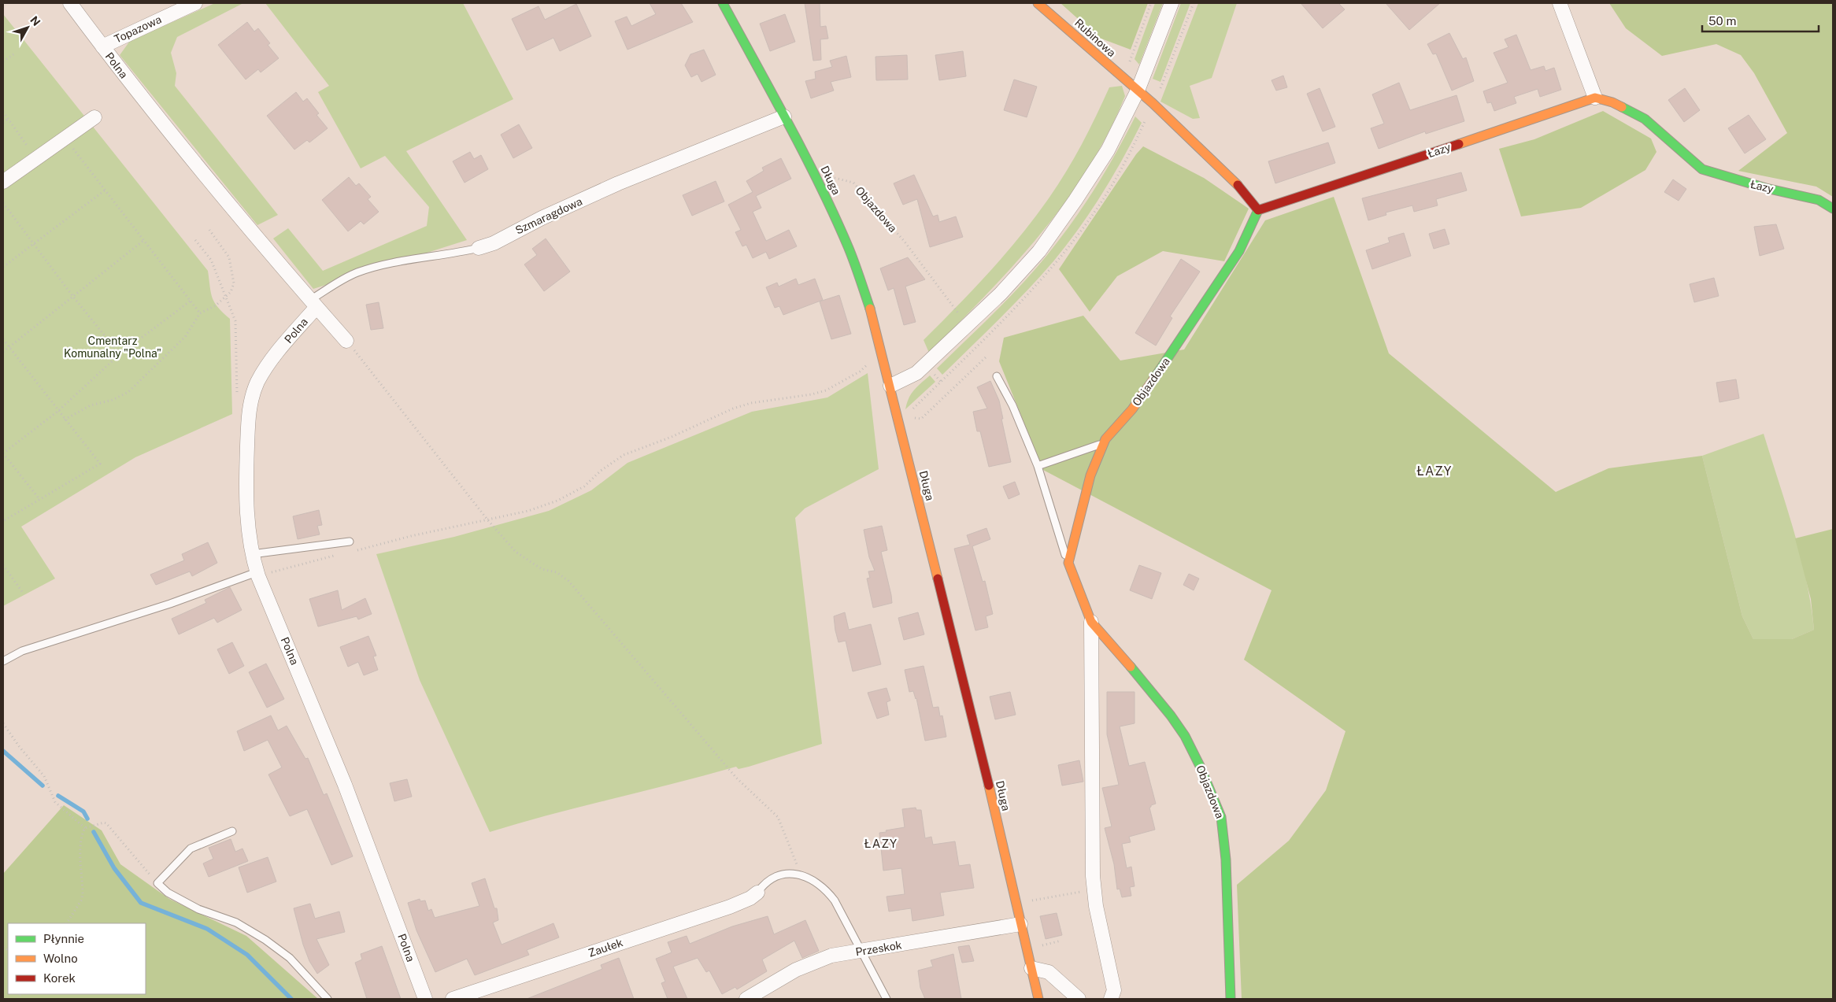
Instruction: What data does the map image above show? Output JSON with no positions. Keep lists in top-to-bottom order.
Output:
{
  "streets": {
    "street": [
      "Topazowa",
      "Rubinowa",
      "Polna",
      "Łazy",
      "Długa",
      "Objazdowa",
      "Szmaragdowa",
      "Zaułek",
      "Przeskok"
    ]
  },
  "crossings": [
    ["Topazowa", "Polna"],
    ["Rubinowa", "Łazy"],
    ["Rubinowa", "Objazdowa"],
    ["Polna", "Szmaragdowa"],
    ["Łazy", "Objazdowa"],
    ["Długa", "Objazdowa"],
    ["Długa", "Szmaragdowa"],
    ["Długa", "Przeskok"]
  ],
  "districts": ["ŁAZY", "ŁAZY"],
  "parks": ["Cmentarz Komunalny \"Polna\""],
  "legend": ["Płynnie", "Wolno", "Korek"],
  "scale_bar": "50 m",
  "north": "top right"
}
